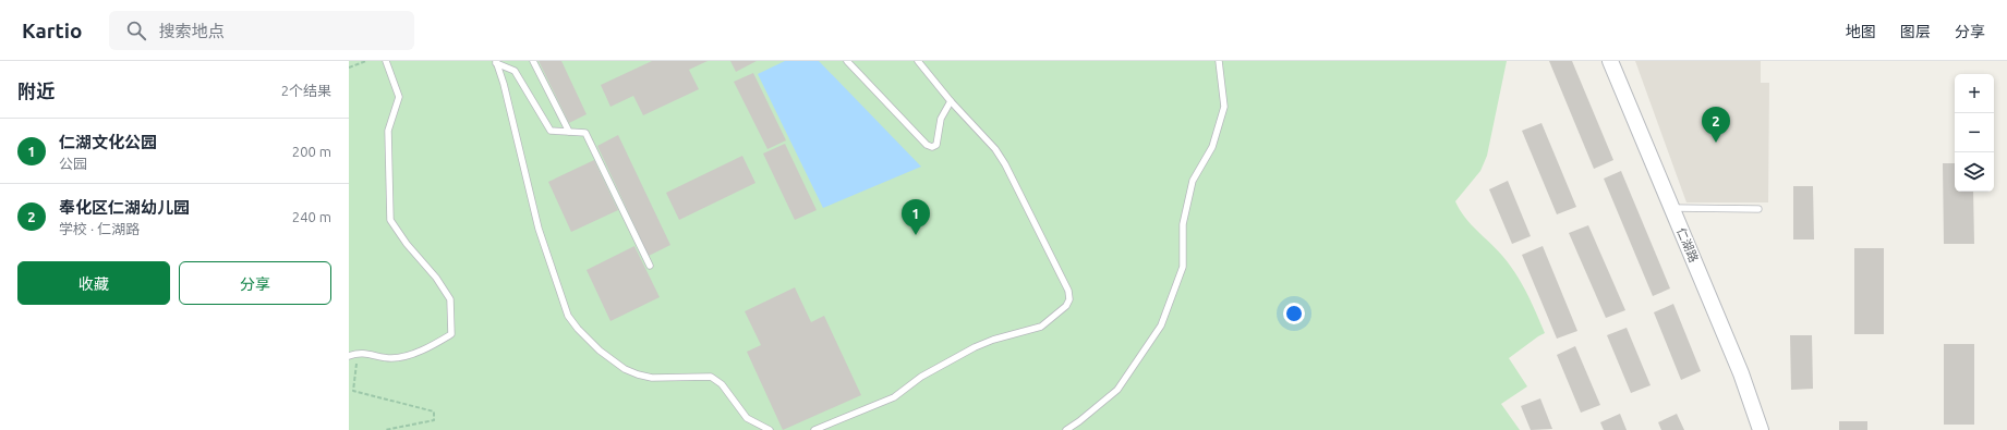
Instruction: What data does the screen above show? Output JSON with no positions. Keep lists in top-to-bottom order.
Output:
{
  "streets": {
    "street": ["仁湖路"]
  },
  "page": {
    "header": "Kartio",
    "search": "搜索地点",
    "nav": ["地图", "图层", "分享"],
    "heading": ["附近", "2个结果"],
    "map_buttons": ["+", "−"],
    "pins": ["2", "1"],
    "list": [
      {
        "mark": "1",
        "name": "仁湖文化公园",
        "note": "公园",
        "value": "200 m"
      },
      {
        "mark": "2",
        "name": "奉化区仁湖幼儿园",
        "note": "学校 · 仁湖路",
        "value": "240 m"
      }
    ],
    "buttons": ["收藏", "分享"]
  }
}
